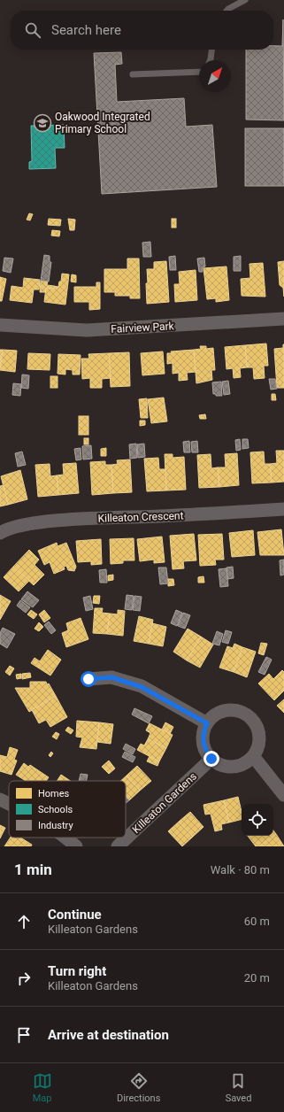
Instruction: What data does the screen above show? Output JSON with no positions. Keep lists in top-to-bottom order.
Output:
{
  "streets": {
    "street": ["Fairview Park", "Killeaton Crescent", "Killeaton Gardens"]
  },
  "places": {
    "school or university": ["Oakwood Integrated Primary School"]
  },
  "legend": ["Homes", "Schools", "Industry"],
  "north": "top right",
  "page": {
    "search": "Search here",
    "heading": ["1 min", "Walk · 80 m"],
    "list": [
      ["Continue", "Killeaton Gardens", "60 m"],
      ["Turn right", "Killeaton Gardens", "20 m"],
      "Arrive at destination"
    ],
    "nav": ["Map", "Directions", "Saved"]
  }
}
